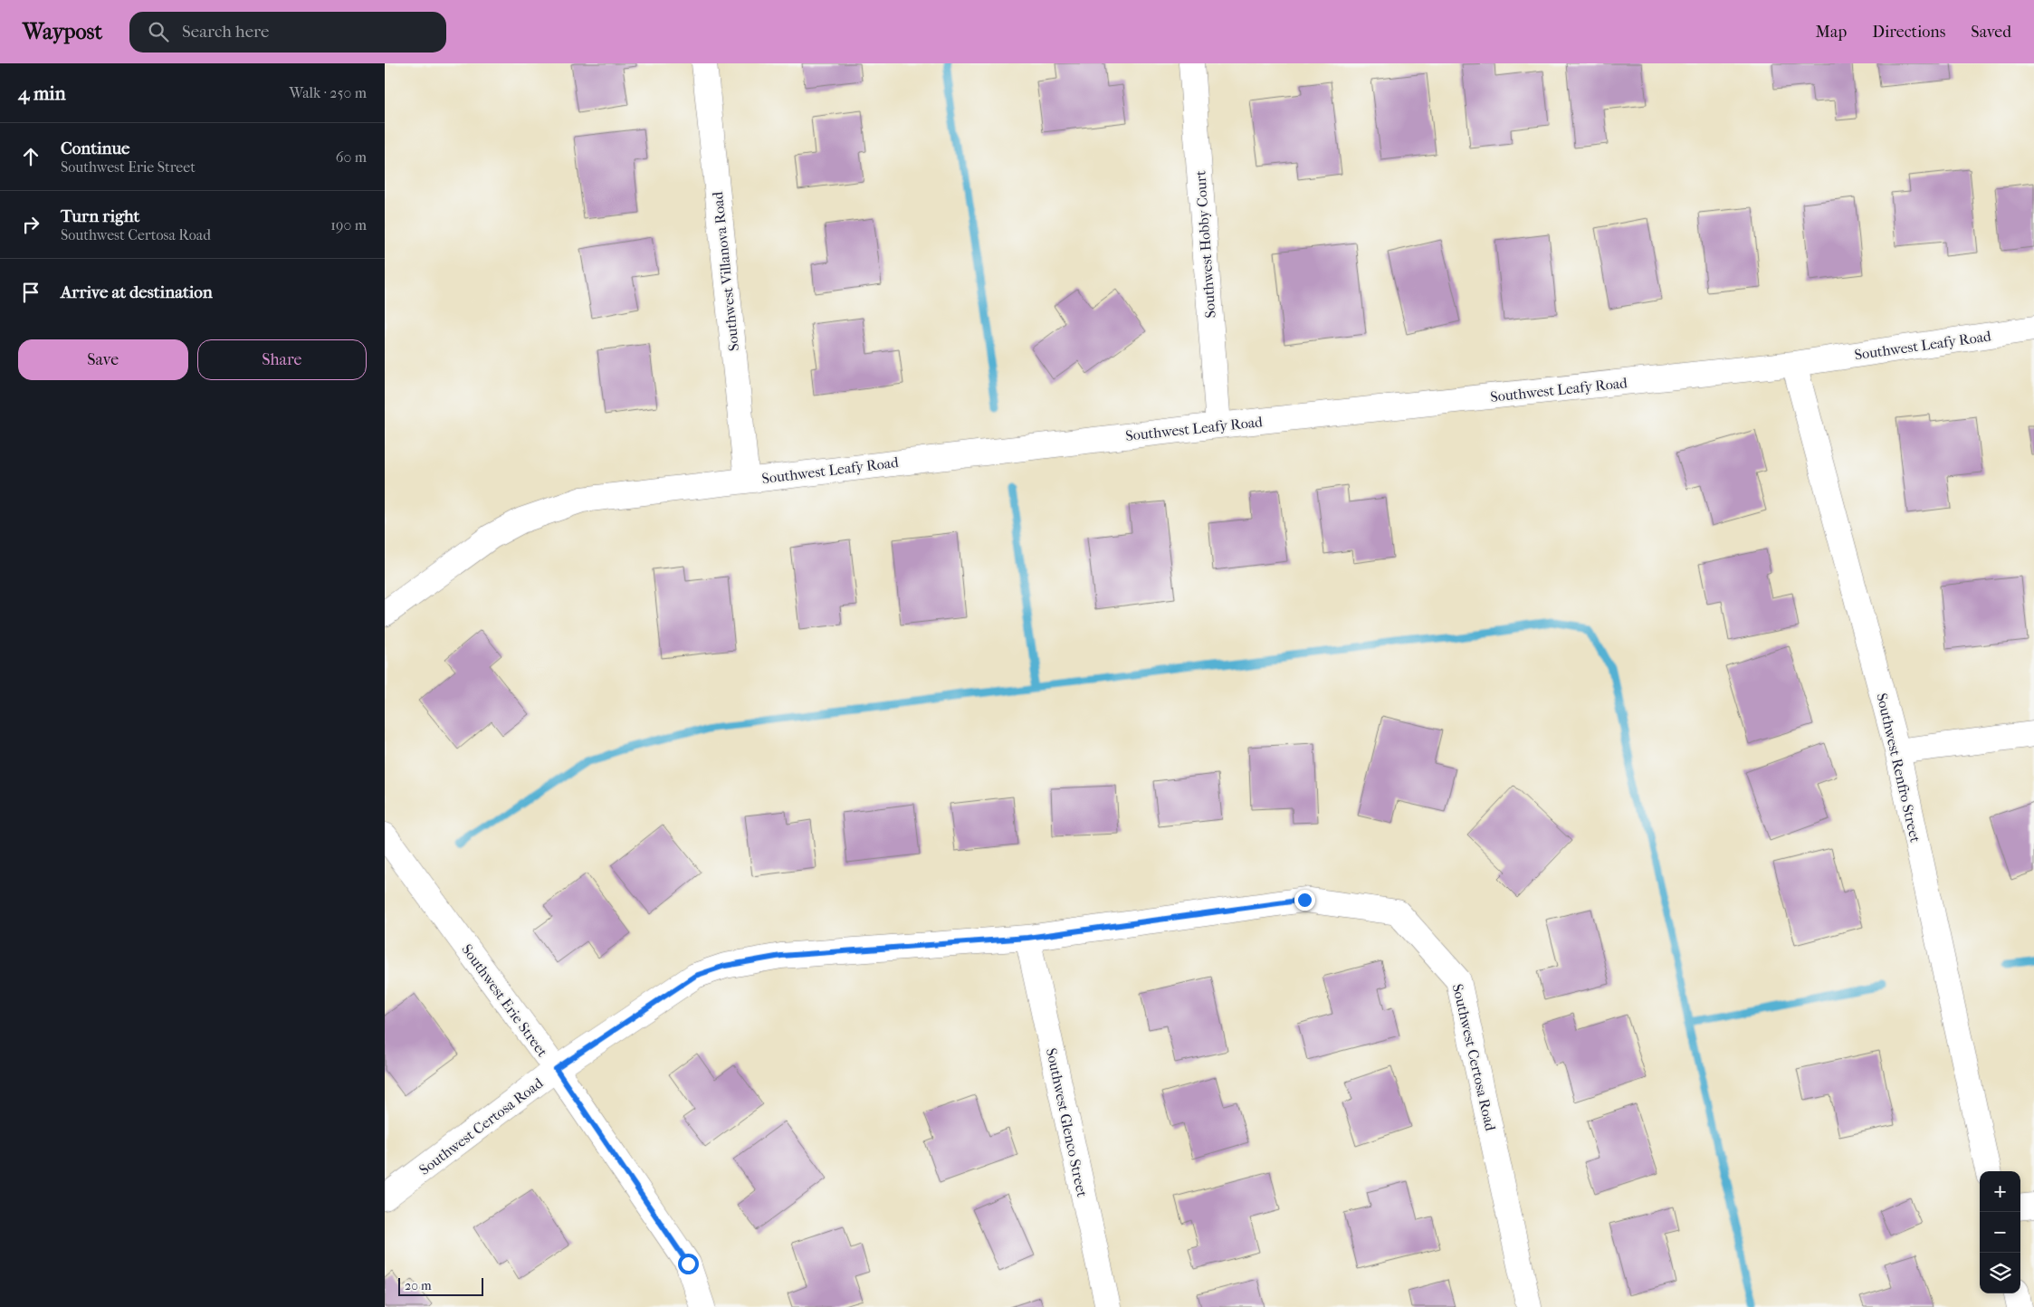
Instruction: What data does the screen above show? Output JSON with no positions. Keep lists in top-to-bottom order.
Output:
{
  "streets": {
    "street": [
      "Southwest Hobby Court",
      "Southwest Villanova Road",
      "Southwest Leafy Road",
      "Southwest Renfro Street",
      "Southwest Erie Street",
      "Southwest Certosa Road",
      "Southwest Glenco Street"
    ]
  },
  "crossings": [
    ["Southwest Hobby Court", "Southwest Leafy Road"],
    ["Southwest Villanova Road", "Southwest Leafy Road"],
    ["Southwest Leafy Road", "Southwest Renfro Street"],
    ["Southwest Erie Street", "Southwest Certosa Road"],
    ["Southwest Certosa Road", "Southwest Glenco Street"]
  ],
  "scale_bar": "20 m",
  "page": {
    "header": "Waypost",
    "search": "Search here",
    "nav": ["Map", "Directions", "Saved"],
    "heading": ["4 min", "Walk · 250 m"],
    "list": [
      ["Continue", "Southwest Erie Street", "60 m"],
      ["Turn right", "Southwest Certosa Road", "190 m"],
      "Arrive at destination"
    ],
    "buttons": ["Save", "Share"],
    "map_buttons": ["+", "−"],
    "scale": "20 m"
  }
}
